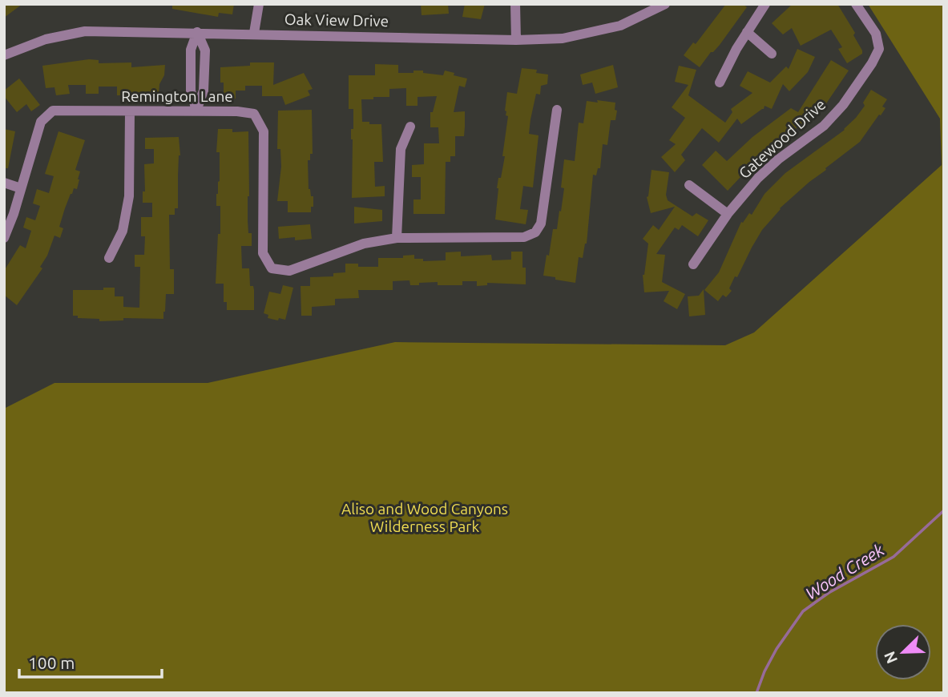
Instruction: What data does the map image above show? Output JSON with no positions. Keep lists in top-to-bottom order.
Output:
{
  "streets": {
    "street": ["Oak View Drive", "Remington Lane", "Gatewood Drive"]
  },
  "water": ["Wood Creek"],
  "parks": ["Aliso and Wood Canyons Wilderness Park"],
  "scale_bar": "100 m",
  "north": "bottom left"
}
